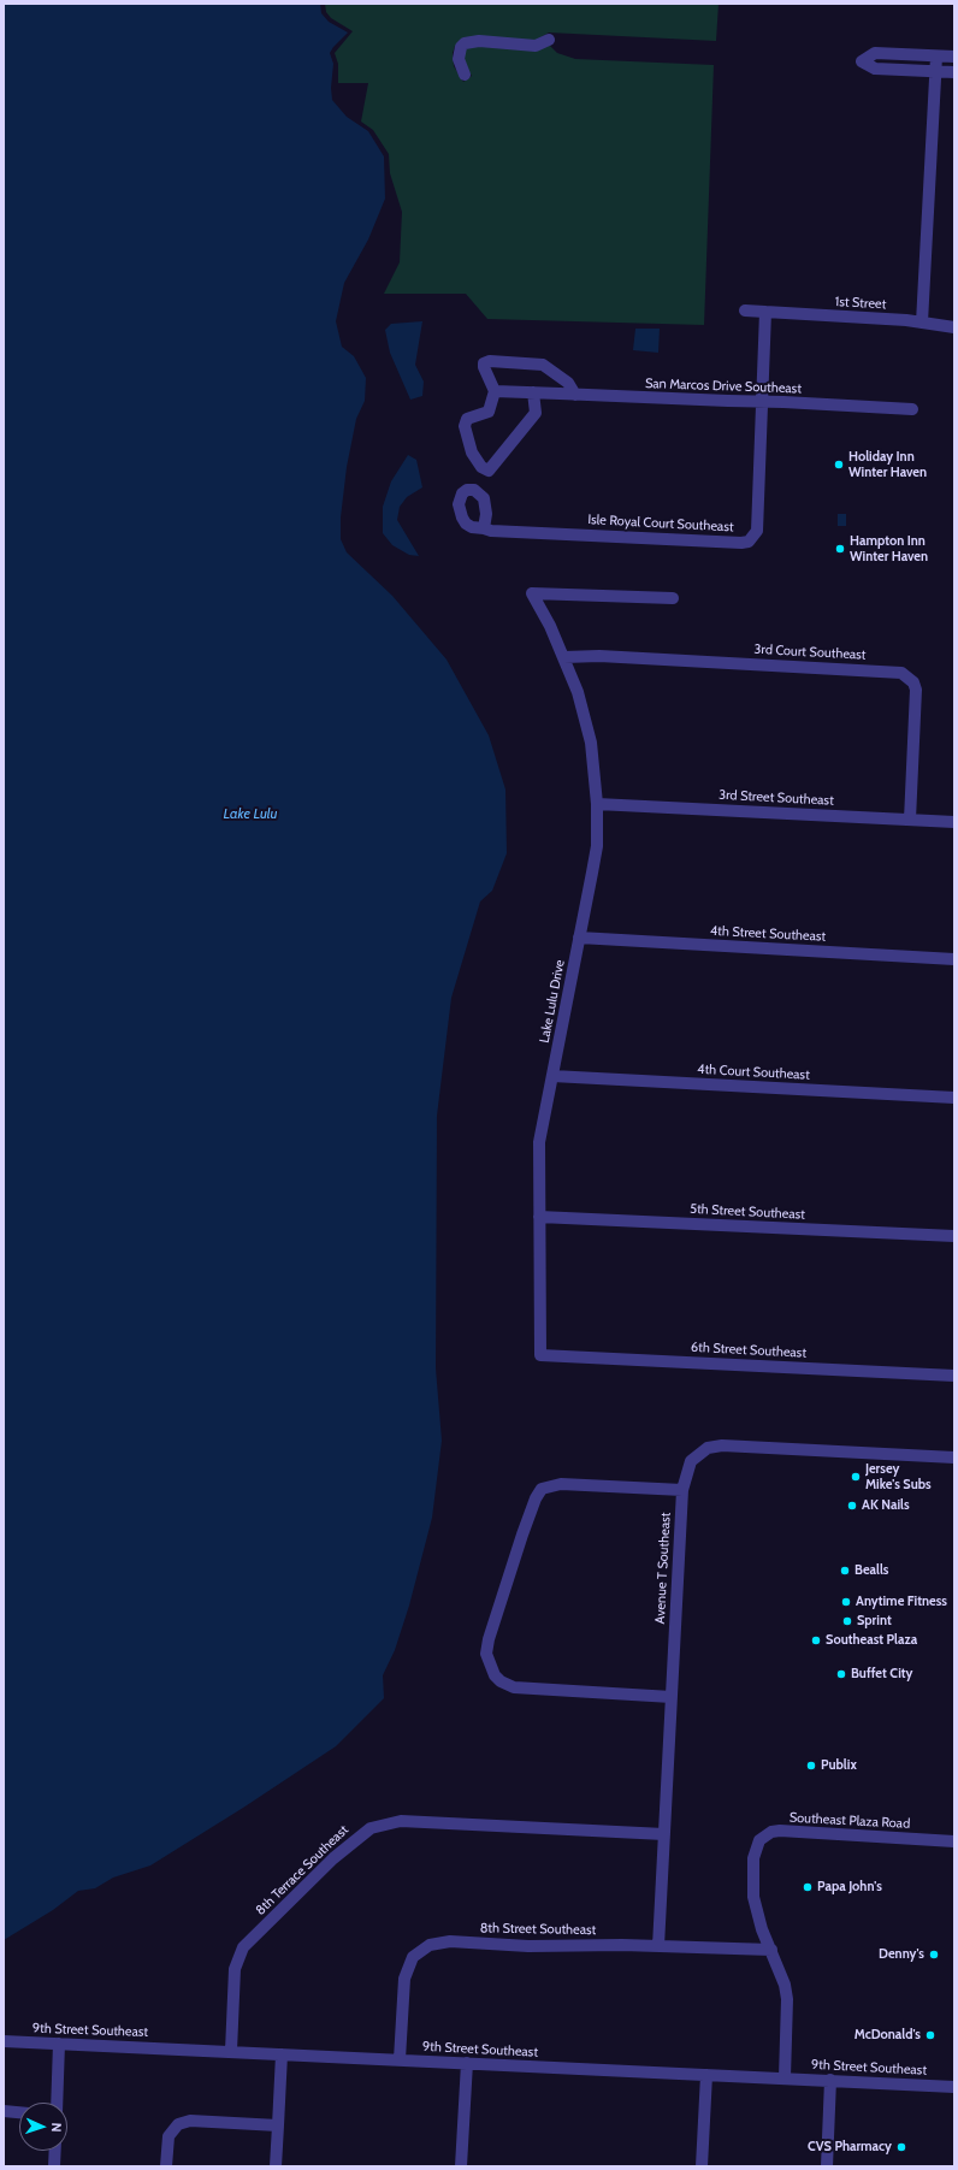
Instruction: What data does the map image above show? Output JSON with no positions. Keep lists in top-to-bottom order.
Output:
{
  "streets": {
    "street": [
      "1st Street",
      "San Marcos Drive Southeast",
      "Isle Royal Court Southeast",
      "3rd Court Southeast",
      "3rd Street Southeast",
      "4th Street Southeast",
      "Lake Lulu Drive",
      "4th Court Southeast",
      "5th Street Southeast",
      "6th Street Southeast",
      "Avenue T Southeast",
      "Southeast Plaza Road",
      "8th Terrace Southeast",
      "8th Street Southeast",
      "9th Street Southeast"
    ]
  },
  "crossings": [
    ["1st Street", "Isle Royal Court Southeast"],
    ["San Marcos Drive Southeast", "Isle Royal Court Southeast"],
    ["3rd Court Southeast", "3rd Street Southeast"],
    ["3rd Court Southeast", "Lake Lulu Drive"],
    ["3rd Street Southeast", "Lake Lulu Drive"],
    ["4th Street Southeast", "Lake Lulu Drive"],
    ["Lake Lulu Drive", "4th Court Southeast"],
    ["Lake Lulu Drive", "5th Street Southeast"],
    ["Lake Lulu Drive", "6th Street Southeast"],
    ["Avenue T Southeast", "8th Terrace Southeast"],
    ["Avenue T Southeast", "8th Street Southeast"],
    ["Southeast Plaza Road", "8th Street Southeast"],
    ["Southeast Plaza Road", "9th Street Southeast"],
    ["8th Terrace Southeast", "9th Street Southeast"],
    ["8th Street Southeast", "9th Street Southeast"]
  ],
  "water": ["Lake Lulu"],
  "places": [
    "Holiday Inn Winter Haven",
    "Hampton Inn Winter Haven",
    "Jersey Mike's Subs",
    "AK Nails",
    "Bealls",
    "Anytime Fitness",
    "Sprint",
    "Southeast Plaza",
    "Buffet City",
    "Publix",
    "Papa John's",
    "Denny's",
    "McDonald's",
    "CVS Pharmacy"
  ],
  "north": "right"
}
